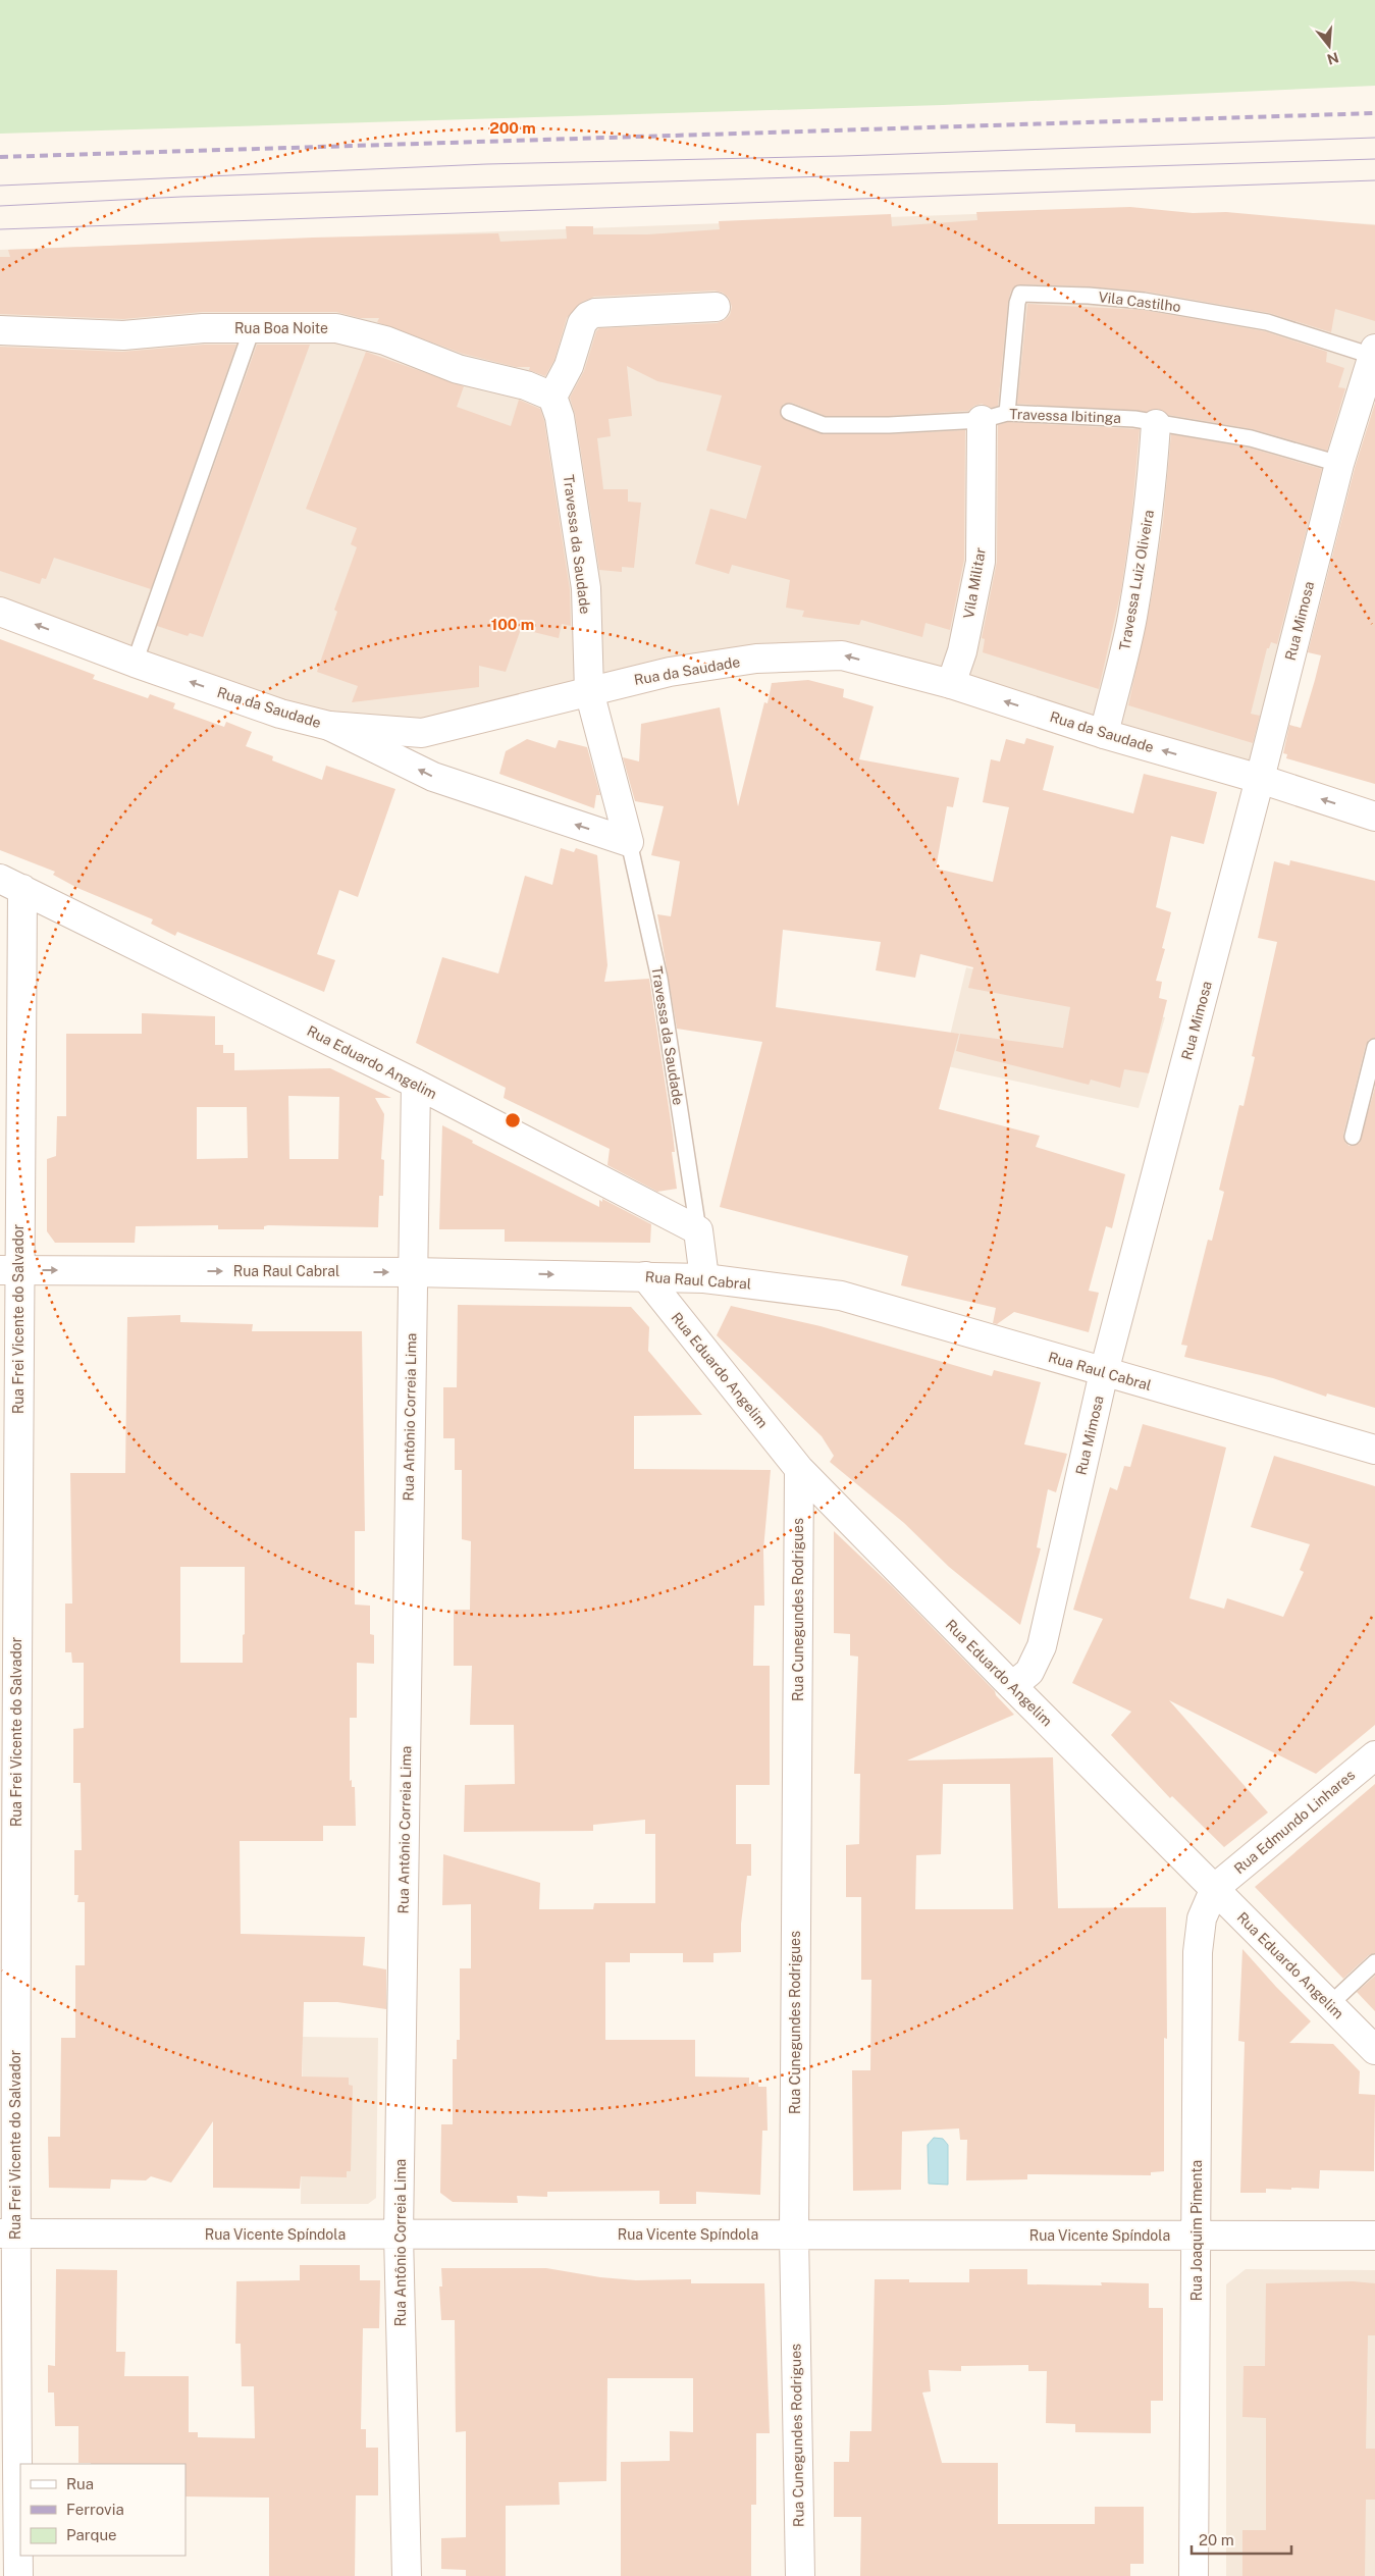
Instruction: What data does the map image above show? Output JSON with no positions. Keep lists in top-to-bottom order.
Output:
{
  "streets": {
    "street": [
      "Rua Boa Noite",
      "Travessa da Saudade",
      "Travessa Luiz Oliveira",
      "Vila Militar",
      "Rua Mimosa",
      "Rua da Saudade",
      "Rua Eduardo Angelim",
      "Rua Raul Cabral",
      "Rua Frei Vicente do Salvador",
      "Rua Antônio Correia Lima",
      "Rua Cunegundes Rodrigues",
      "Rua Edmundo Linhares",
      "Rua Joaquim Pimenta",
      "Rua Vicente Spíndola"
    ],
    "lane": ["Vila Castilho", "Travessa Ibitinga"]
  },
  "crossings": [
    ["Vila Castilho", "Travessa Ibitinga"],
    ["Vila Castilho", "Vila Militar"],
    ["Vila Castilho", "Rua Mimosa"],
    ["Rua Boa Noite", "Travessa da Saudade"],
    ["Travessa Ibitinga", "Travessa Luiz Oliveira"],
    ["Travessa Ibitinga", "Vila Militar"],
    ["Travessa Ibitinga", "Rua Mimosa"],
    ["Travessa da Saudade", "Rua da Saudade"],
    ["Travessa da Saudade", "Rua Eduardo Angelim"],
    ["Travessa Luiz Oliveira", "Rua da Saudade"],
    ["Vila Militar", "Rua da Saudade"],
    ["Rua Mimosa", "Rua da Saudade"],
    ["Rua Mimosa", "Rua Eduardo Angelim"],
    ["Rua Mimosa", "Rua Raul Cabral"],
    ["Rua Eduardo Angelim", "Rua Raul Cabral"],
    ["Rua Eduardo Angelim", "Rua Frei Vicente do Salvador"],
    ["Rua Eduardo Angelim", "Rua Antônio Correia Lima"],
    ["Rua Eduardo Angelim", "Rua Cunegundes Rodrigues"],
    ["Rua Eduardo Angelim", "Rua Edmundo Linhares"],
    ["Rua Eduardo Angelim", "Rua Joaquim Pimenta"],
    ["Rua Raul Cabral", "Rua Frei Vicente do Salvador"],
    ["Rua Raul Cabral", "Rua Antônio Correia Lima"],
    ["Rua Frei Vicente do Salvador", "Rua Vicente Spíndola"],
    ["Rua Antônio Correia Lima", "Rua Vicente Spíndola"],
    ["Rua Cunegundes Rodrigues", "Rua Vicente Spíndola"],
    ["Rua Edmundo Linhares", "Rua Joaquim Pimenta"],
    ["Rua Joaquim Pimenta", "Rua Vicente Spíndola"]
  ],
  "one_way": ["Rua da Saudade", "Rua Raul Cabral"],
  "legend": ["Rua", "Ferrovia", "Parque"],
  "scale_bar": "20 m",
  "north": "bottom",
  "rings": ["200 m", "100 m"]
}
